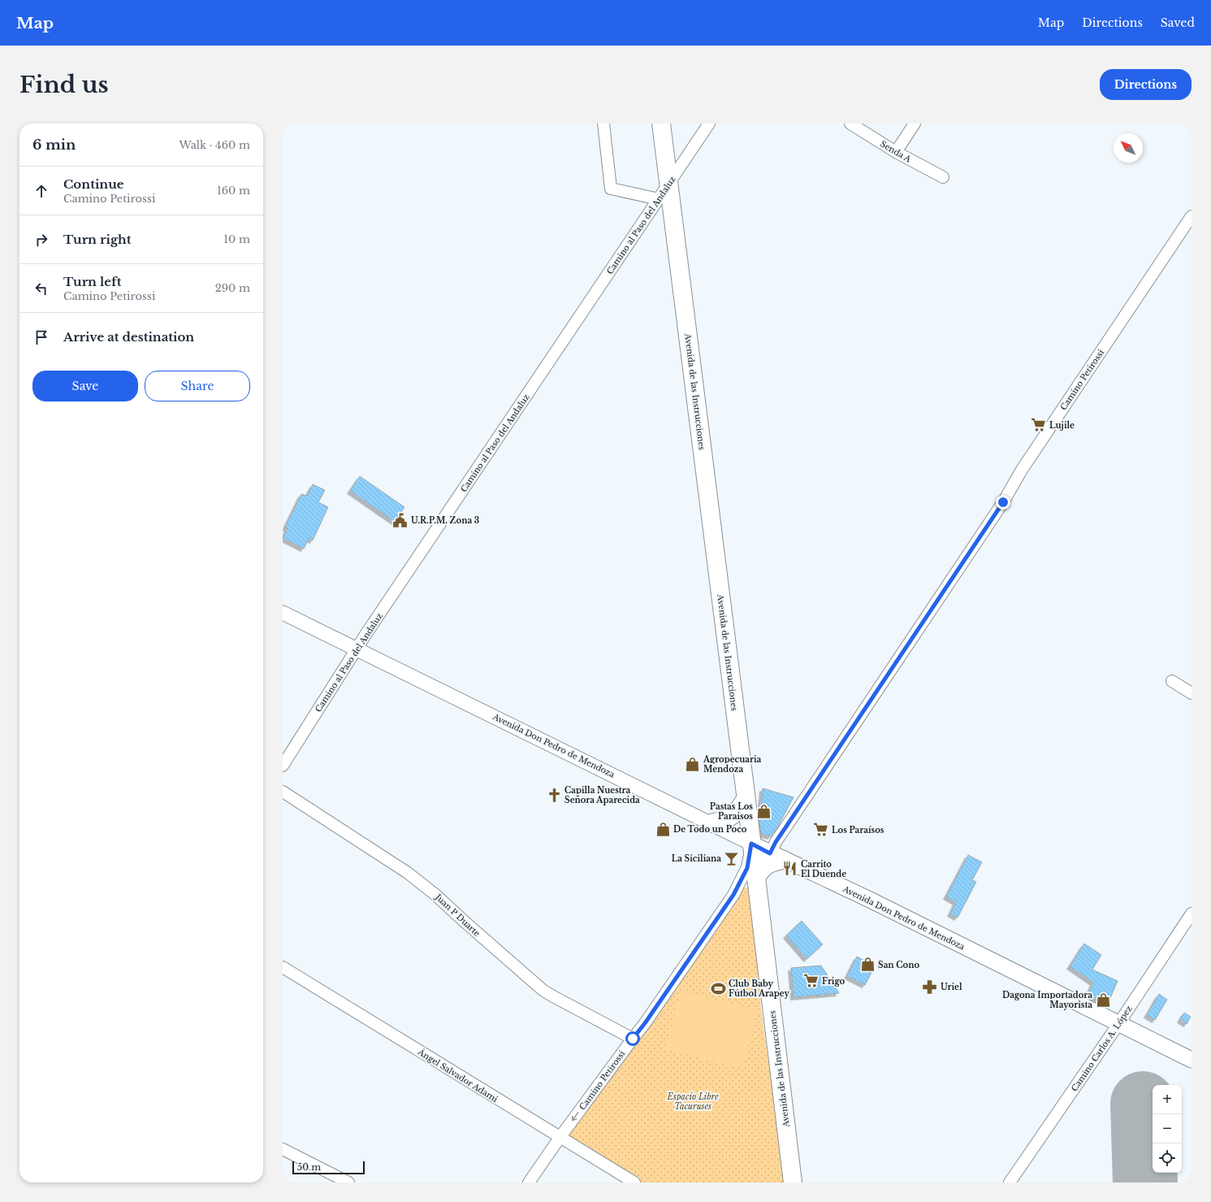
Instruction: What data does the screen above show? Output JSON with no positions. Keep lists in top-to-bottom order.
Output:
{
  "streets": {
    "main road": ["Avenida de las Instrucciones", "Avenida Don Pedro de Mendoza"],
    "street": [
      "Senda A",
      "Camino al Paso del Andaluz",
      "Camino Petirossi",
      "Juan P Duarte",
      "Camino Carlos A. López",
      "Ángel Salvador Adami"
    ]
  },
  "crossings": [
    ["Camino al Paso del Andaluz", "Avenida de las Instrucciones"],
    ["Camino al Paso del Andaluz", "Avenida Don Pedro de Mendoza"],
    ["Camino Petirossi", "Avenida de las Instrucciones"],
    ["Camino Petirossi", "Avenida Don Pedro de Mendoza"],
    ["Camino Petirossi", "Juan P Duarte"],
    ["Camino Petirossi", "Ángel Salvador Adami"],
    ["Avenida de las Instrucciones", "Avenida Don Pedro de Mendoza"],
    ["Avenida Don Pedro de Mendoza", "Camino Carlos A. López"]
  ],
  "parks": ["Espacio Libre Tacuruses"],
  "places": {
    "supermarket": ["Lujile", "Los Paraísos", "Frigo"],
    "public building": ["U.R.P.M. Zona 3"],
    "shop": [
      "Agropecuaria Mendoza",
      "Pastas Los Paraisos",
      "De Todo un Poco",
      "San Cono",
      "Dagona Importadora Mayorista"
    ],
    "church": ["Capilla Nuestra Señora Aparecida"],
    "bar": ["La Siciliana"],
    "restaurant": ["Carrito El Duende"],
    "pharmacy": ["Uriel"],
    "sports": ["Club Baby Fútbol Arapey"]
  },
  "scale_bar": "50 m",
  "north": "top left",
  "page": {
    "header": "Map",
    "nav": ["Map", "Directions", "Saved"],
    "buttons": [
      "Directions",
      ["Save", "Share"]
    ],
    "title": "Find us",
    "heading": ["6 min", "Walk · 460 m"],
    "list": [
      ["Continue", "Camino Petirossi", "160 m"],
      ["Turn right", "10 m"],
      ["Turn left", "Camino Petirossi", "290 m"],
      "Arrive at destination"
    ],
    "map_buttons": ["+", "−"],
    "scale": "50 m"
  }
}
